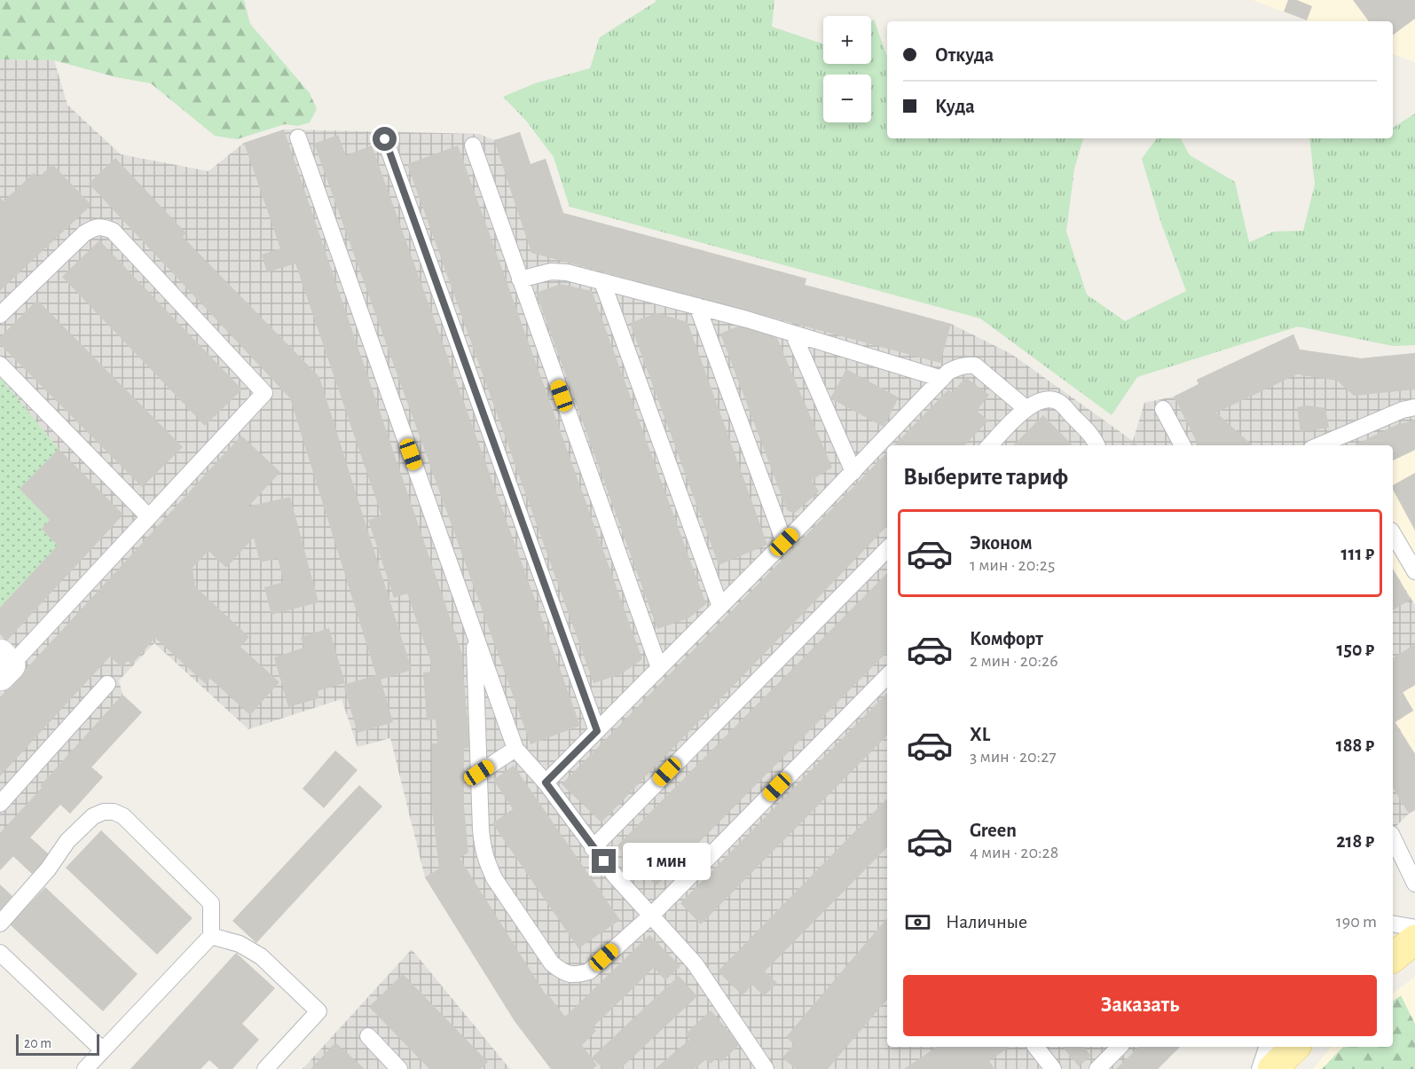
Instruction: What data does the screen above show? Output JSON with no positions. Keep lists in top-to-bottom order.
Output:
{
  "scale_bar": "20 m",
  "page": {
    "map_buttons": ["+", "−"],
    "banner": ["Откуда", "Куда"],
    "heading": "Выберите тариф",
    "list": [
      {
        "name": "Эконом",
        "note": "1 мин · 20:25",
        "value": "111 ₽"
      },
      {
        "name": "Комфорт",
        "note": "2 мин · 20:26",
        "value": "150 ₽"
      },
      {
        "name": "XL",
        "note": "3 мин · 20:27",
        "value": "188 ₽"
      },
      {
        "name": "Green",
        "note": "4 мин · 20:28",
        "value": "218 ₽"
      }
    ],
    "bubble": "1 мин",
    "pay": ["Наличные", "190 m"],
    "buttons": "Заказать",
    "scale": "20 m"
  }
}
